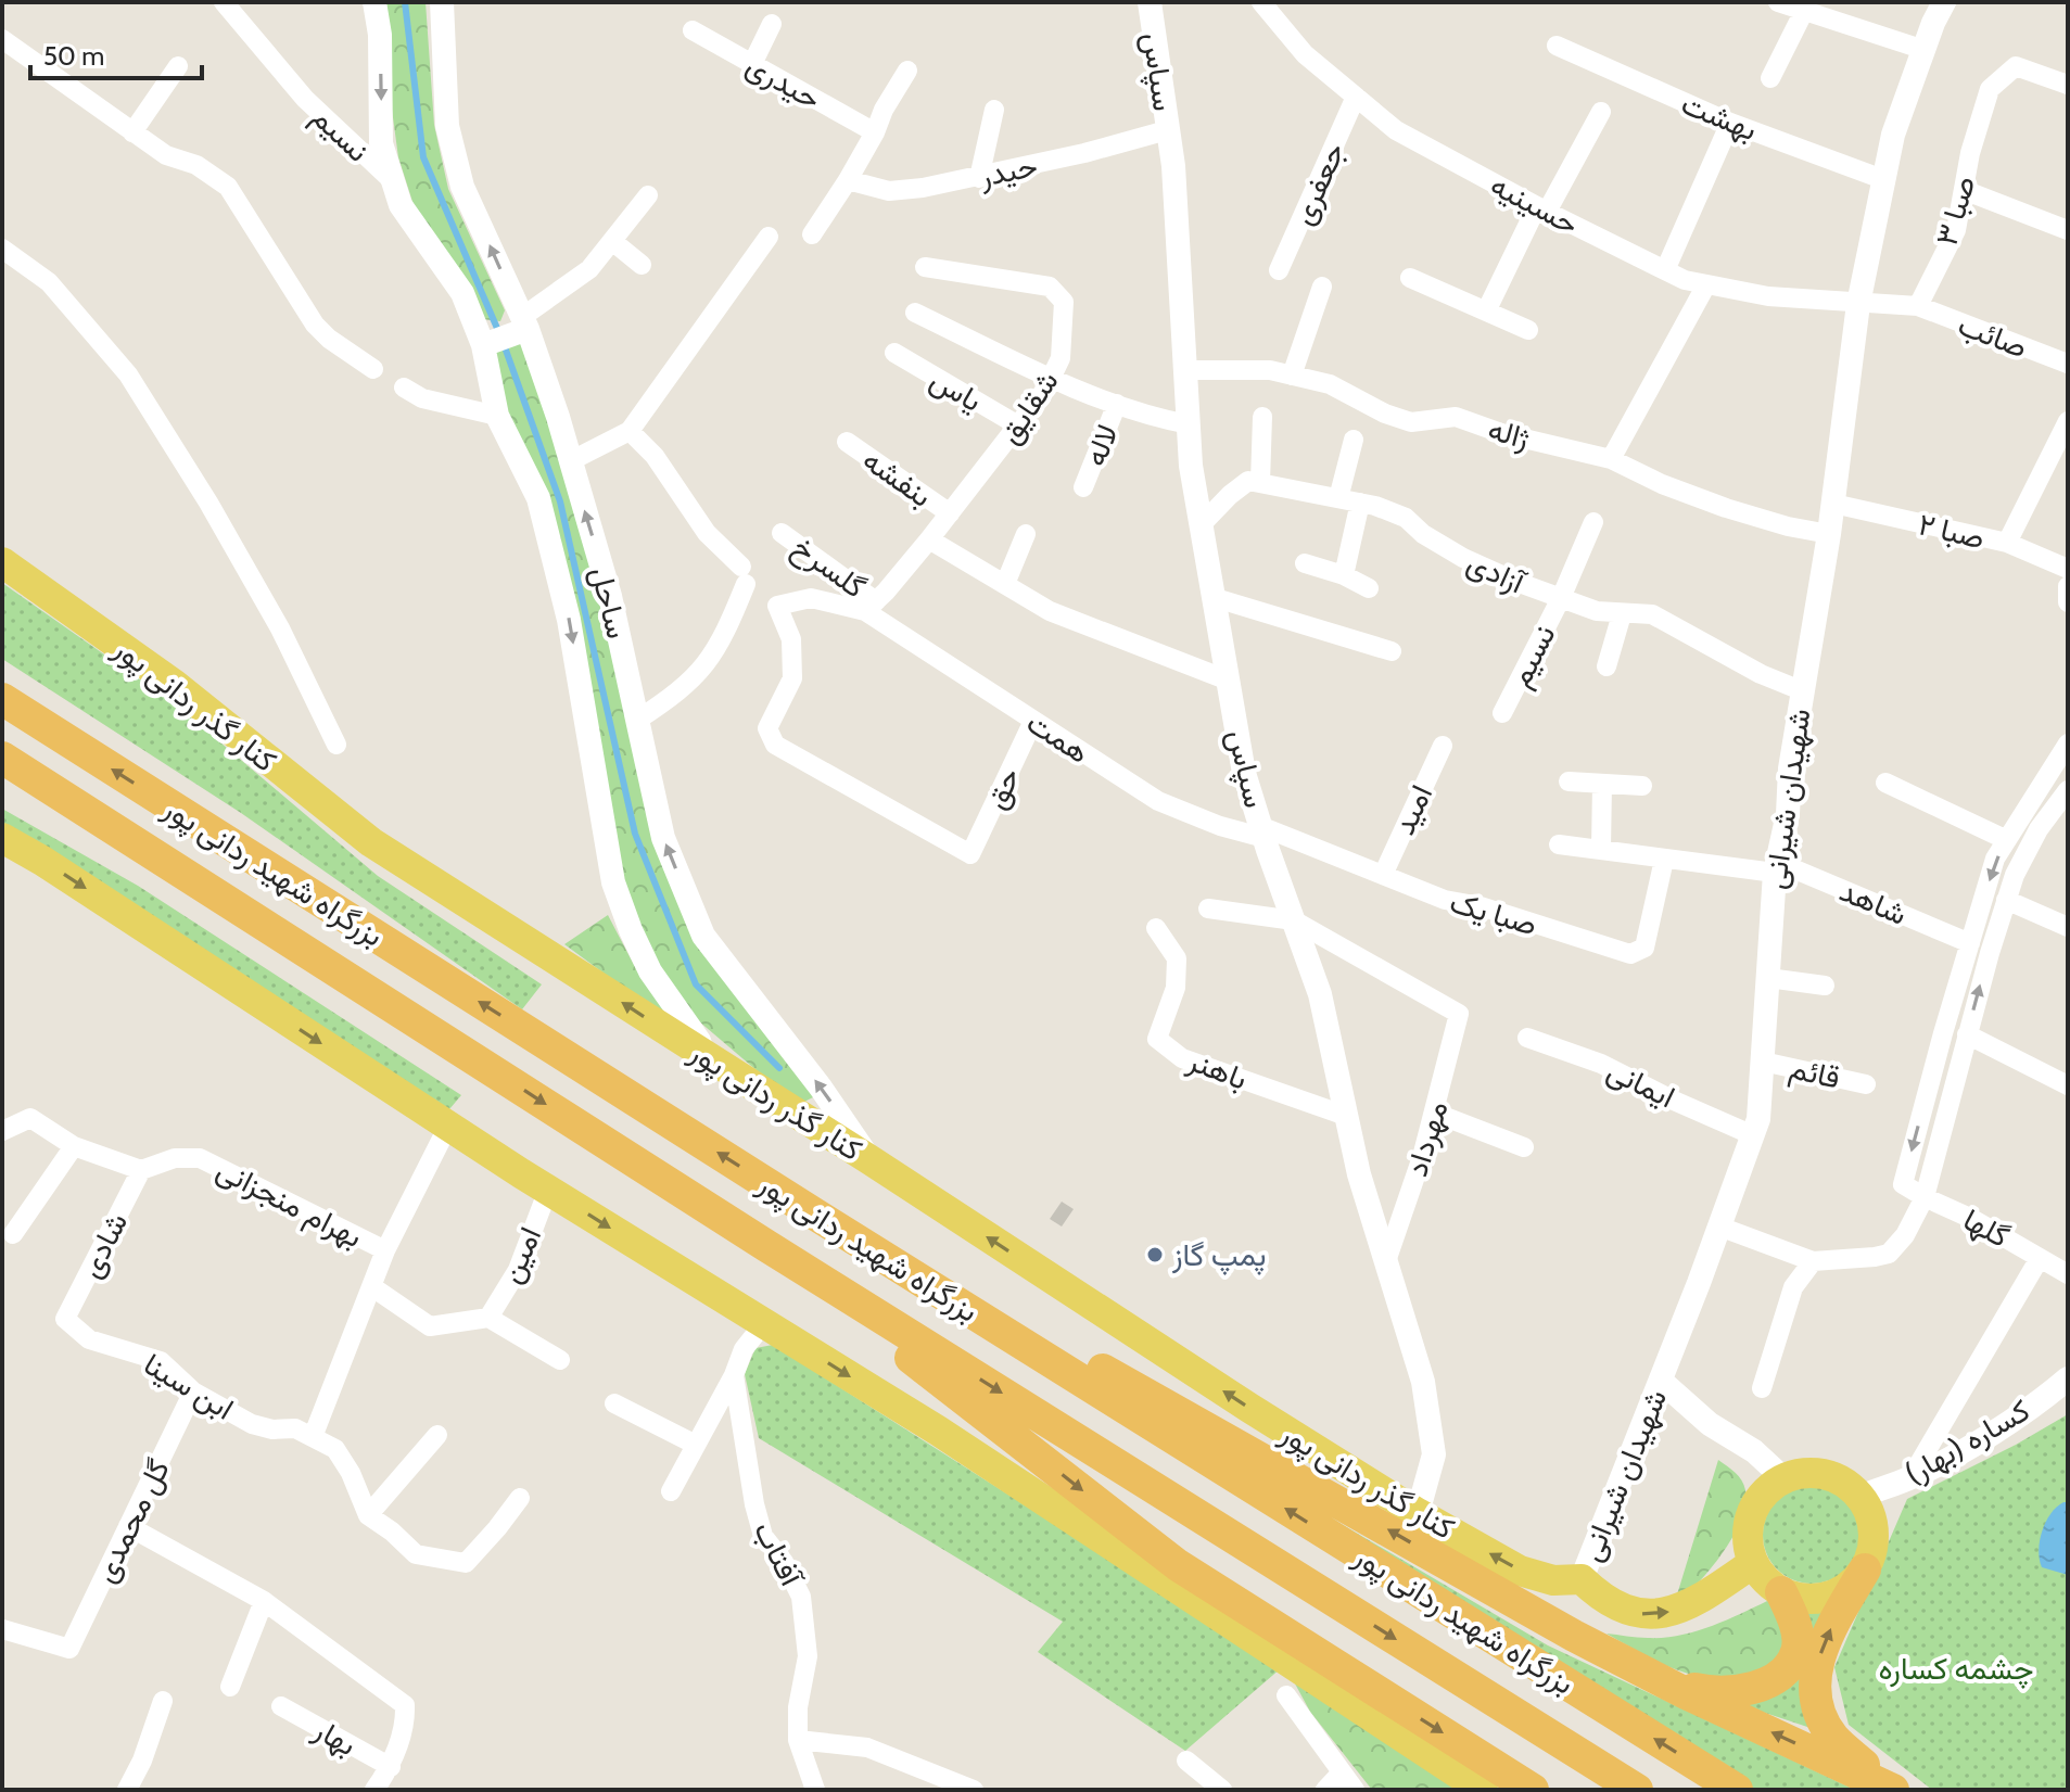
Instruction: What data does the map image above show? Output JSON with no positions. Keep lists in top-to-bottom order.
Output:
{
  "streets": {
    "highway": ["بزرگراه شهید ردانی پور"],
    "main road": ["کنار گذر ردانی پور"],
    "street": [
      "سپاس",
      "حیدری",
      "بهشت",
      "نسیم",
      "حیدر",
      "جعفری",
      "حسینیه",
      "صبا ۳",
      "صائب",
      "یاس",
      "شقایق",
      "ژاله",
      "لاله",
      "بنفشه",
      "صبا ۲",
      "گلسرخ",
      "آزادی",
      "ساحل",
      "همت",
      "حق",
      "شهیدان شیرانی",
      "امید",
      "شاهد",
      "صبا یک",
      "باهنر",
      "قائم",
      "ایمانی",
      "مهرداد",
      "بهرام منجزانی",
      "گلها",
      "شادی",
      "امین",
      "ابن سینا",
      "کساره (بهار)",
      "گل محمدی",
      "آفتاب",
      "بهار"
    ]
  },
  "crossings": [
    ["سپاس", "حیدر"],
    ["سپاس", "ژاله"],
    ["سپاس", "کنار گذر ردانی پور"],
    ["سپاس", "همت"],
    ["سپاس", "صبا یک"],
    ["سپاس", "باهنر"],
    ["سپاس", "مهرداد"],
    ["بهشت", "شهیدان شیرانی"],
    ["نسیم", "آزادی"],
    ["نسیم", "ساحل"],
    ["جعفری", "حسینیه"],
    ["حسینیه", "شهیدان شیرانی"],
    ["صبا ۳", "صائب"],
    ["یاس", "شقایق"],
    ["شقایق", "بنفشه"],
    ["شقایق", "گلسرخ"],
    ["شقایق", "همت"],
    ["شقایق", "حق"],
    ["ژاله", "شهیدان شیرانی"],
    ["صبا ۲", "شهیدان شیرانی"],
    ["گلسرخ", "همت"],
    ["گلسرخ", "حق"],
    ["آزادی", "شهیدان شیرانی"],
    ["ساحل", "کنار گذر ردانی پور"],
    ["کنار گذر ردانی پور", "شهیدان شیرانی"],
    ["همت", "حق"],
    ["همت", "صبا یک"],
    ["شهیدان شیرانی", "شاهد"],
    ["شهیدان شیرانی", "قائم"],
    ["شهیدان شیرانی", "ایمانی"],
    ["امید", "صبا یک"],
    ["شاهد", "گلها"],
    ["بهرام منجزانی", "شادی"],
    ["شادی", "ابن سینا"],
    ["ابن سینا", "گل محمدی"]
  ],
  "parks": ["چشمه کساره"],
  "places": ["پمپ گاز"],
  "scale_bar": "50 m"
}
